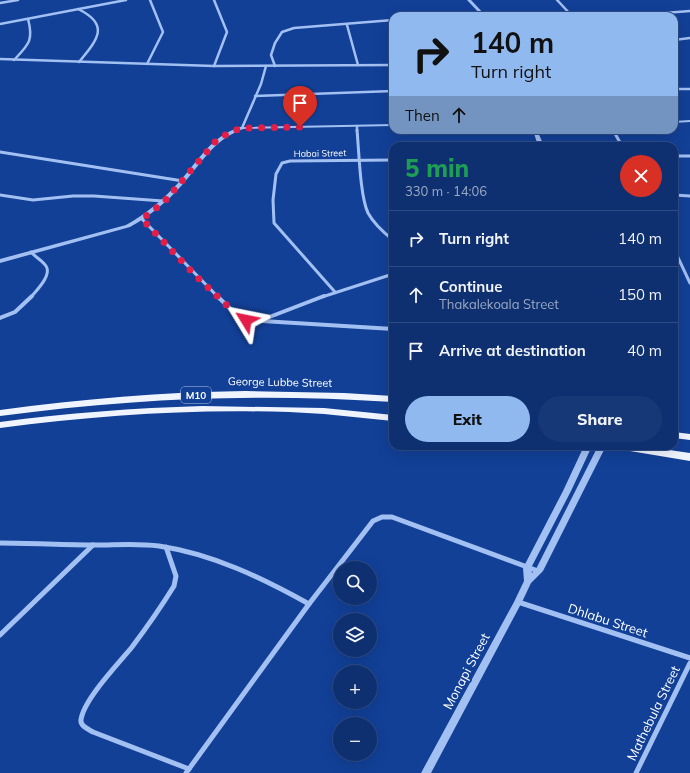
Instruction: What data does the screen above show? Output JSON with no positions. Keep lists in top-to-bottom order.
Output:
{
  "streets": {
    "main road": ["George Lubbe Street", "M10"],
    "street": [
      "Habai Street",
      "Dhlabu Street",
      "Monapi Street",
      "Mathebula Street"
    ]
  },
  "crossings": [
    ["Dhlabu Street", "Monapi Street"]
  ],
  "page": {
    "turn": ["140 m", "Turn right"],
    "then": "Then",
    "heading": ["5 min", "330 m · 14:06"],
    "list": [
      {
        "name": "Turn right",
        "value": "140 m"
      },
      {
        "name": "Continue",
        "note": "Thakalekoala Street",
        "value": "150 m"
      },
      {
        "name": "Arrive at destination",
        "value": "40 m"
      }
    ],
    "buttons": ["Exit", "Share"],
    "map_buttons": ["+", "−"]
  }
}
